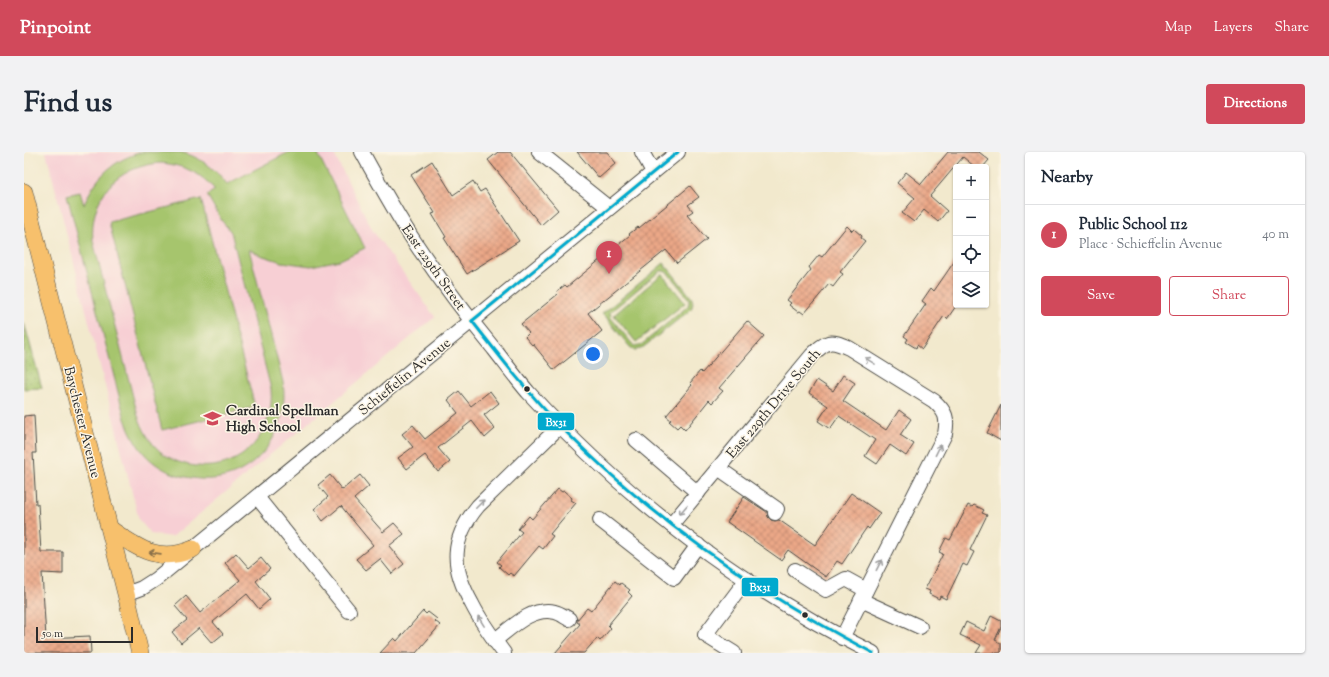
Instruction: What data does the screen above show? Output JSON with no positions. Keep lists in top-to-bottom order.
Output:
{
  "streets": {
    "main road": ["Baychester Avenue"],
    "street": ["East 229th Street", "Schieffelin Avenue", "East 229th Drive South"]
  },
  "crossings": [
    ["East 229th Street", "Schieffelin Avenue"],
    ["East 229th Street", "East 229th Drive South"],
    ["Schieffelin Avenue", "Baychester Avenue"]
  ],
  "places": {
    "school or university": ["Cardinal Spellman High School"]
  },
  "lines": ["transit line Bx31"],
  "scale_bar": "50 m",
  "page": {
    "header": "Pinpoint",
    "nav": ["Map", "Layers", "Share"],
    "title": "Find us",
    "buttons": [
      "Directions",
      ["Save", "Share"]
    ],
    "heading": "Nearby",
    "map_buttons": ["+", "−"],
    "list": [
      {
        "mark": "1",
        "name": "Public School 112",
        "note": "Place · Schieffelin Avenue",
        "value": "40 m"
      }
    ],
    "pins": "1",
    "scale": "50 m"
  }
}
